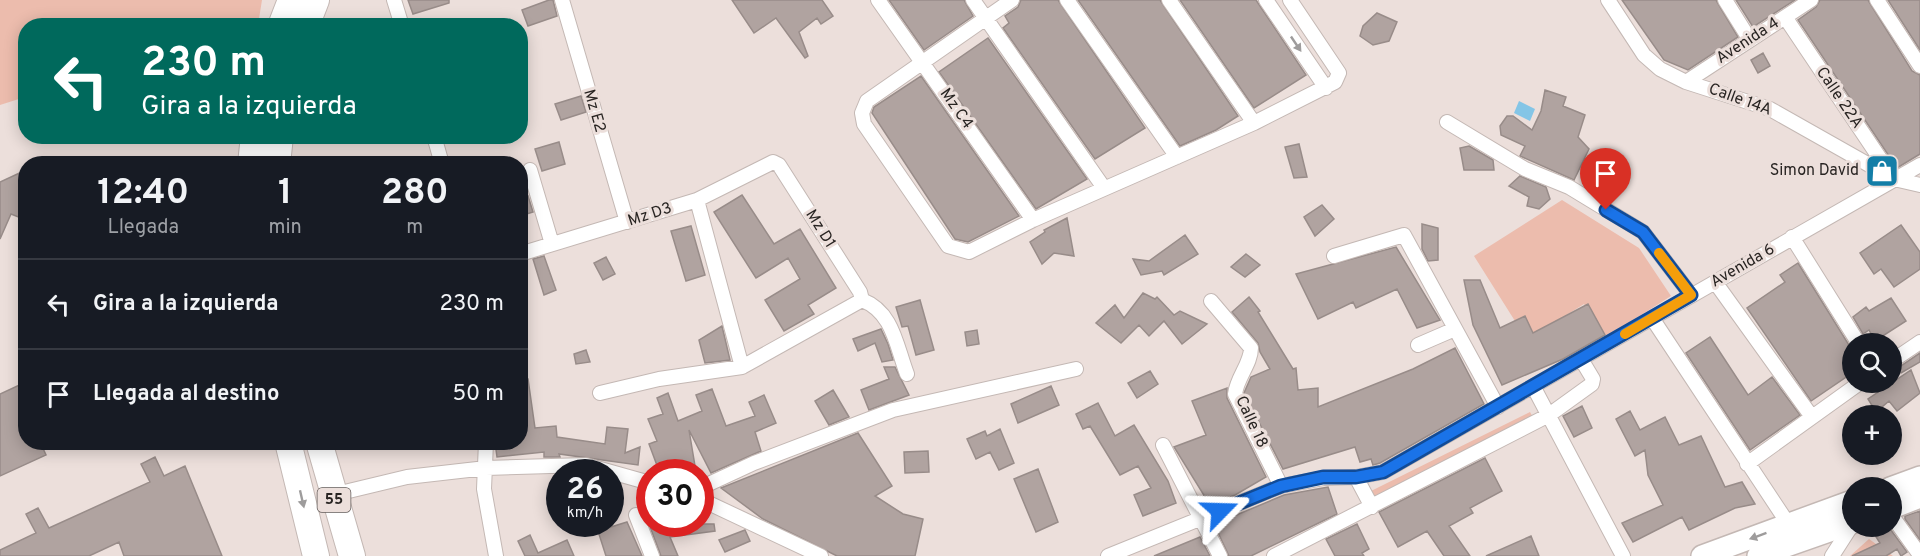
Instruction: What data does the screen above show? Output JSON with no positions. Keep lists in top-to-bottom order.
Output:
{
  "streets": {
    "highway": ["55"],
    "street": [
      "Avenida 4",
      "Calle 22A",
      "Calle 14A",
      "Mz C4",
      "Mz E2",
      "Mz D3",
      "Mz D1",
      "Avenida 6",
      "Calle 18"
    ]
  },
  "crossings": [
    ["Avenida 4", "Calle 22A"],
    ["Avenida 4", "Calle 14A"],
    ["Calle 22A", "Calle 14A"],
    ["Calle 22A", "Avenida 6"],
    ["Calle 14A", "Avenida 6"],
    ["Mz E2", "Mz D3"],
    ["Mz D3", "Mz D1"],
    ["Avenida 6", "Calle 18"]
  ],
  "places": {
    "shop": ["Simon David"]
  },
  "page": {
    "turn": ["230 m", "Gira a la izquierda"],
    "eta": [
      "12:40",
      "Llegada",
      "1",
      "min",
      "280",
      "m"
    ],
    "list": [
      {
        "name": "Gira a la izquierda",
        "value": "230 m"
      },
      {
        "name": "Llegada al destino",
        "value": "50 m"
      }
    ],
    "map_buttons": ["+", "−"],
    "speed": "26 km/h",
    "limit": "30"
  }
}
